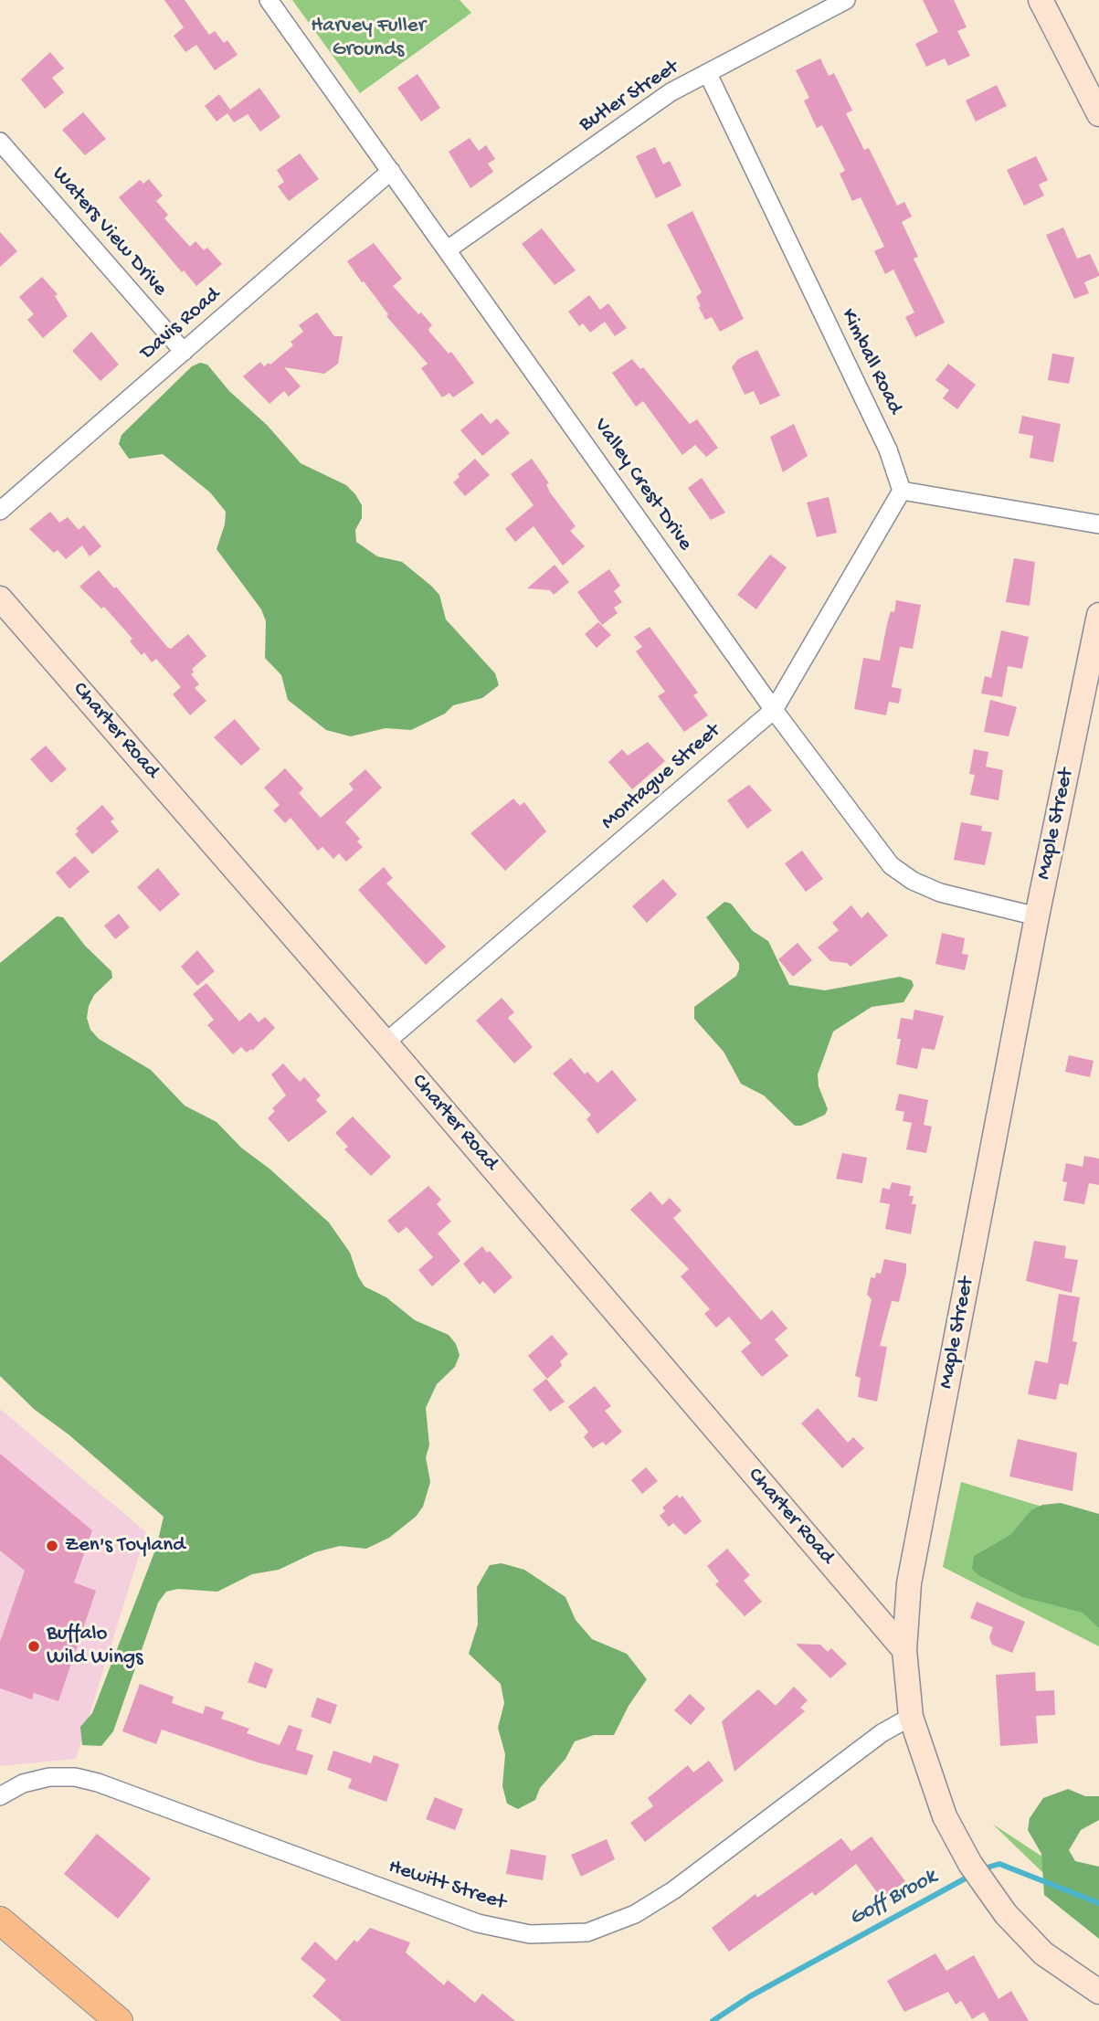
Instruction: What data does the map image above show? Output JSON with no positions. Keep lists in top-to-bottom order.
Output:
{
  "streets": {
    "main road": ["Charter Road", "Maple Street"],
    "street": [
      "Butler Street",
      "Waters View Drive",
      "Davis Road",
      "Kimball Road",
      "Valley Crest Drive",
      "Montague Street",
      "Hewitt Street"
    ]
  },
  "crossings": [
    ["Butler Street", "Kimball Road"],
    ["Butler Street", "Valley Crest Drive"],
    ["Waters View Drive", "Davis Road"],
    ["Davis Road", "Valley Crest Drive"],
    ["Kimball Road", "Montague Street"],
    ["Valley Crest Drive", "Montague Street"],
    ["Valley Crest Drive", "Maple Street"],
    ["Charter Road", "Montague Street"],
    ["Charter Road", "Maple Street"],
    ["Maple Street", "Hewitt Street"]
  ],
  "water": ["Goff Brook"],
  "parks": ["Harvey Fuller Grounds"],
  "places": ["Zen's Toyland", "Buffalo Wild Wings"]
}
